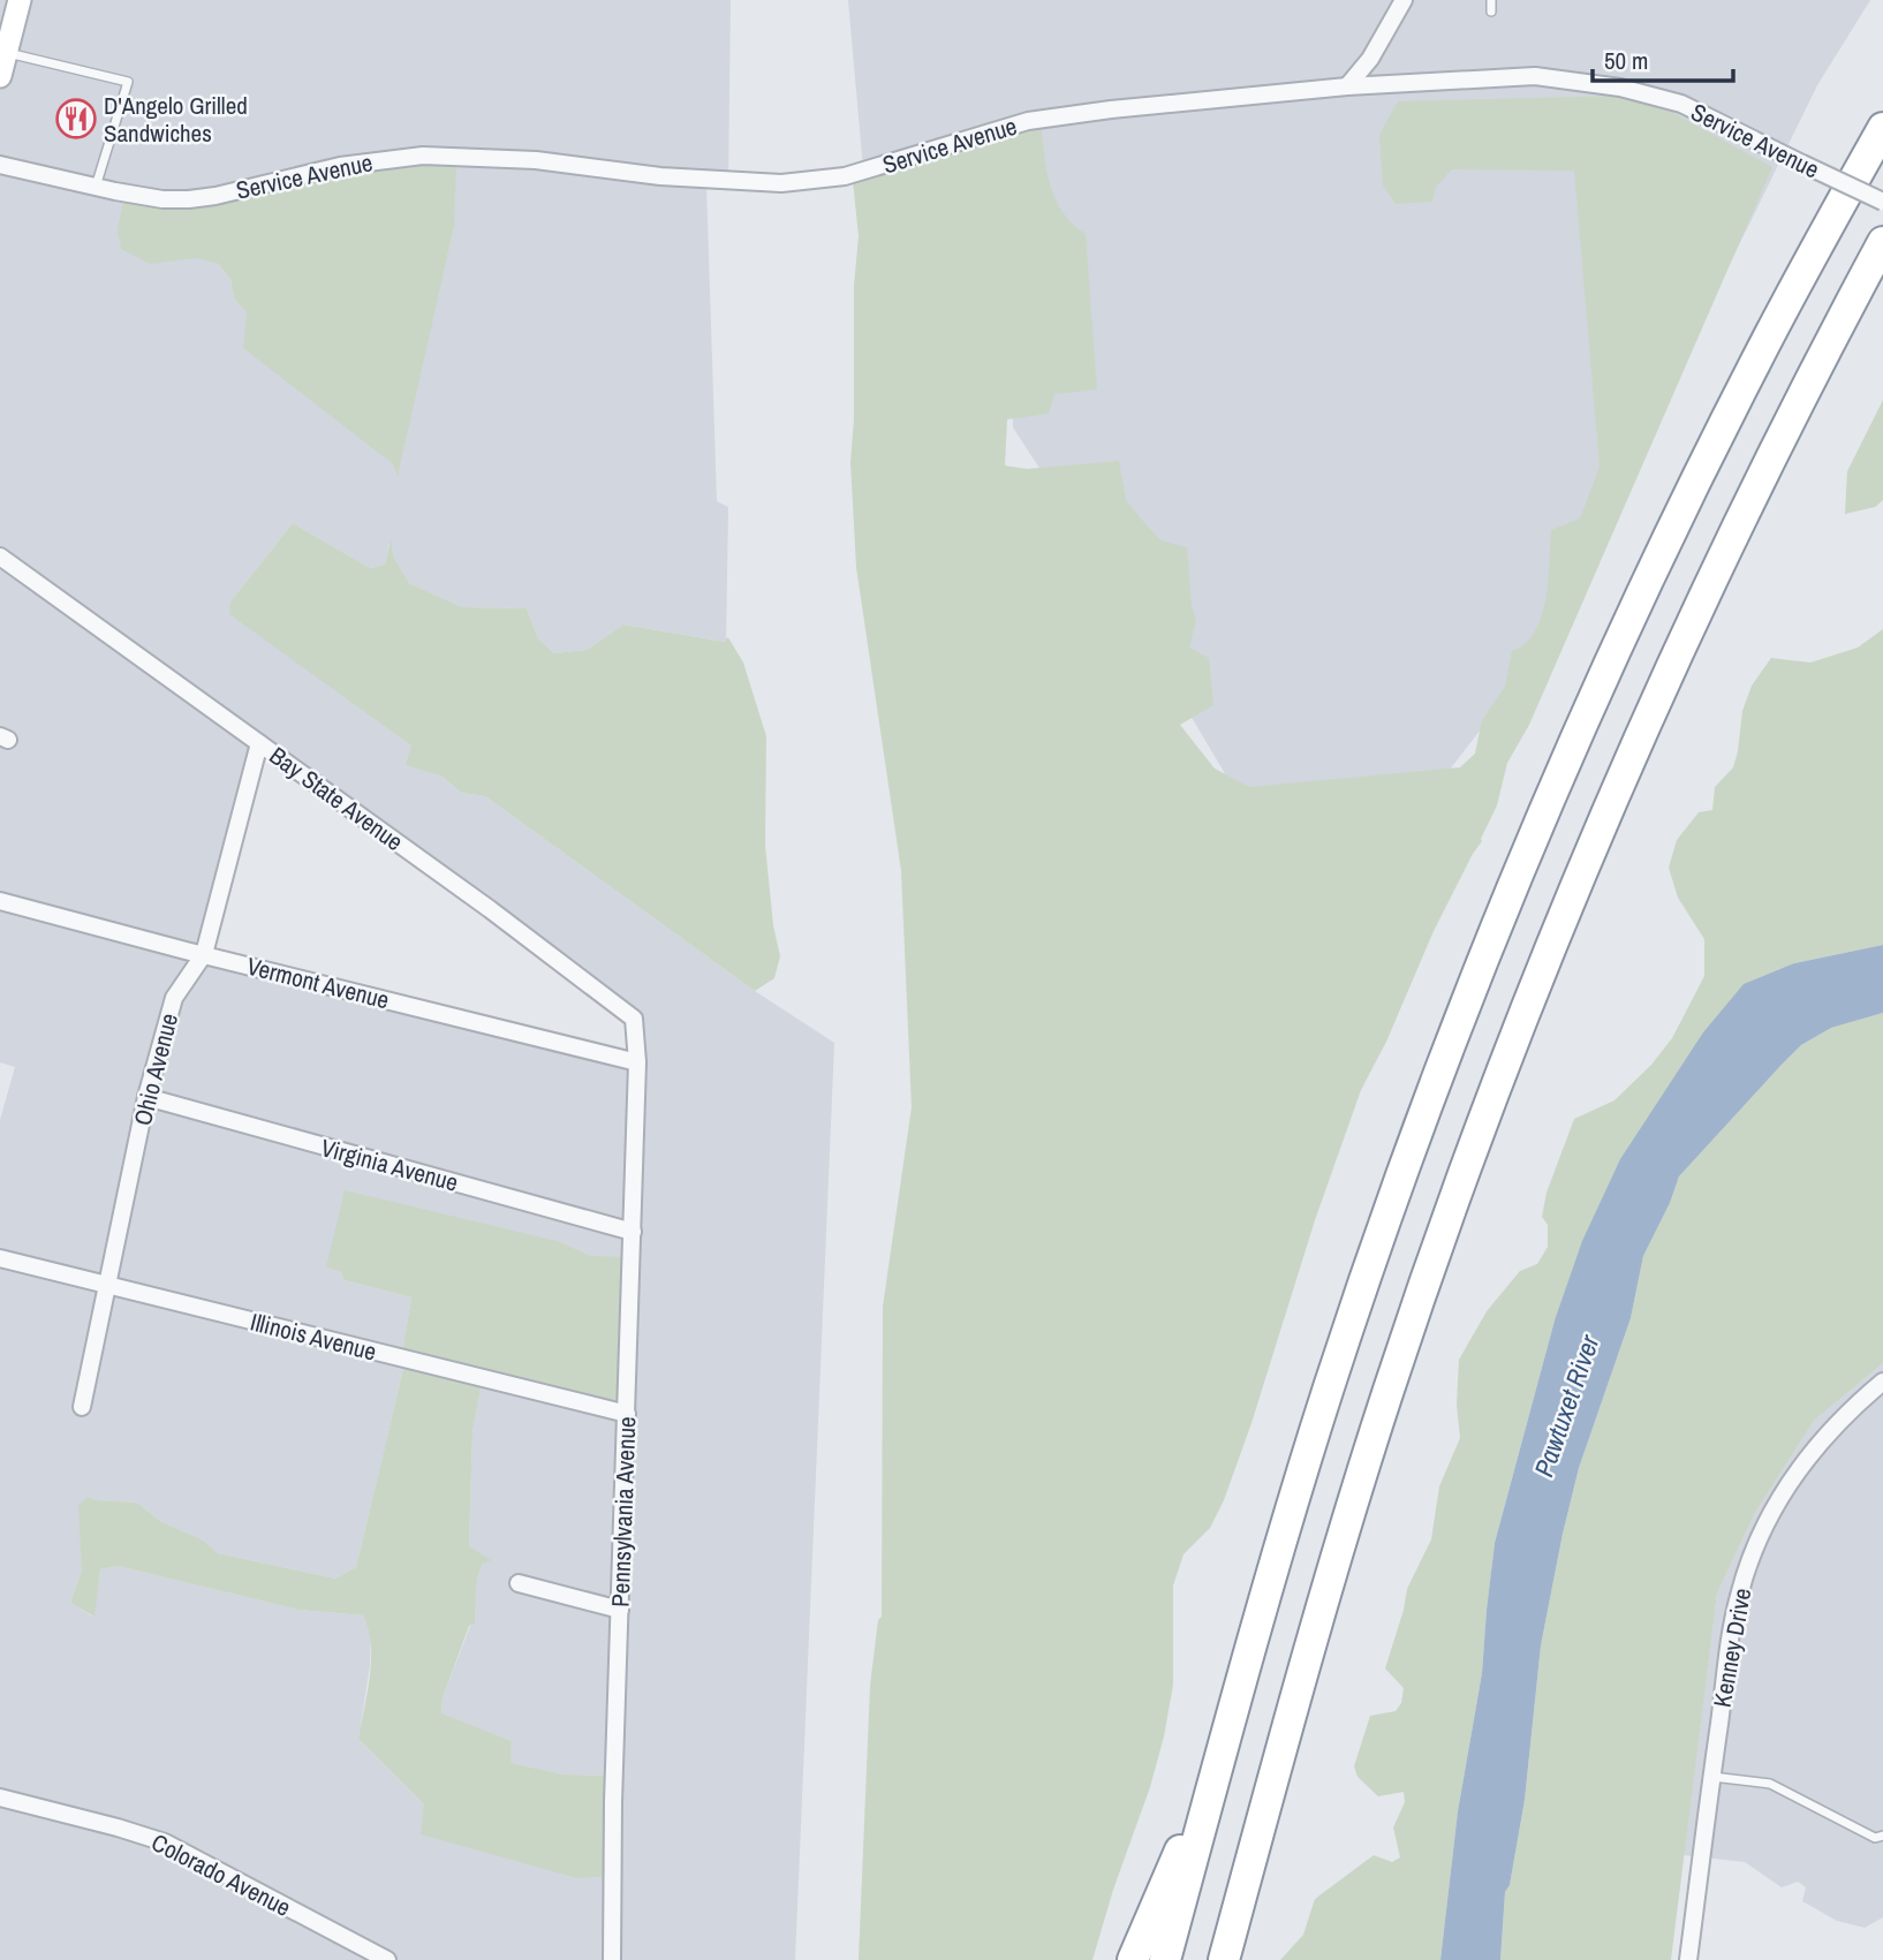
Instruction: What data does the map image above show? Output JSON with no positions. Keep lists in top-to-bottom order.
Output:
{
  "streets": {
    "street": [
      "Service Avenue",
      "Bay State Avenue",
      "Vermont Avenue",
      "Ohio Avenue",
      "Virginia Avenue",
      "Illinois Avenue",
      "Pennsylvania Avenue",
      "Kenney Drive",
      "Colorado Avenue"
    ]
  },
  "crossings": [
    ["Bay State Avenue", "Vermont Avenue"],
    ["Bay State Avenue", "Ohio Avenue"],
    ["Bay State Avenue", "Pennsylvania Avenue"],
    ["Vermont Avenue", "Ohio Avenue"],
    ["Vermont Avenue", "Pennsylvania Avenue"],
    ["Ohio Avenue", "Virginia Avenue"],
    ["Ohio Avenue", "Illinois Avenue"],
    ["Virginia Avenue", "Pennsylvania Avenue"],
    ["Illinois Avenue", "Pennsylvania Avenue"]
  ],
  "water": ["Pawtuxet River"],
  "places": {
    "restaurant": ["D'Angelo Grilled Sandwiches"]
  },
  "scale_bar": "50 m"
}
